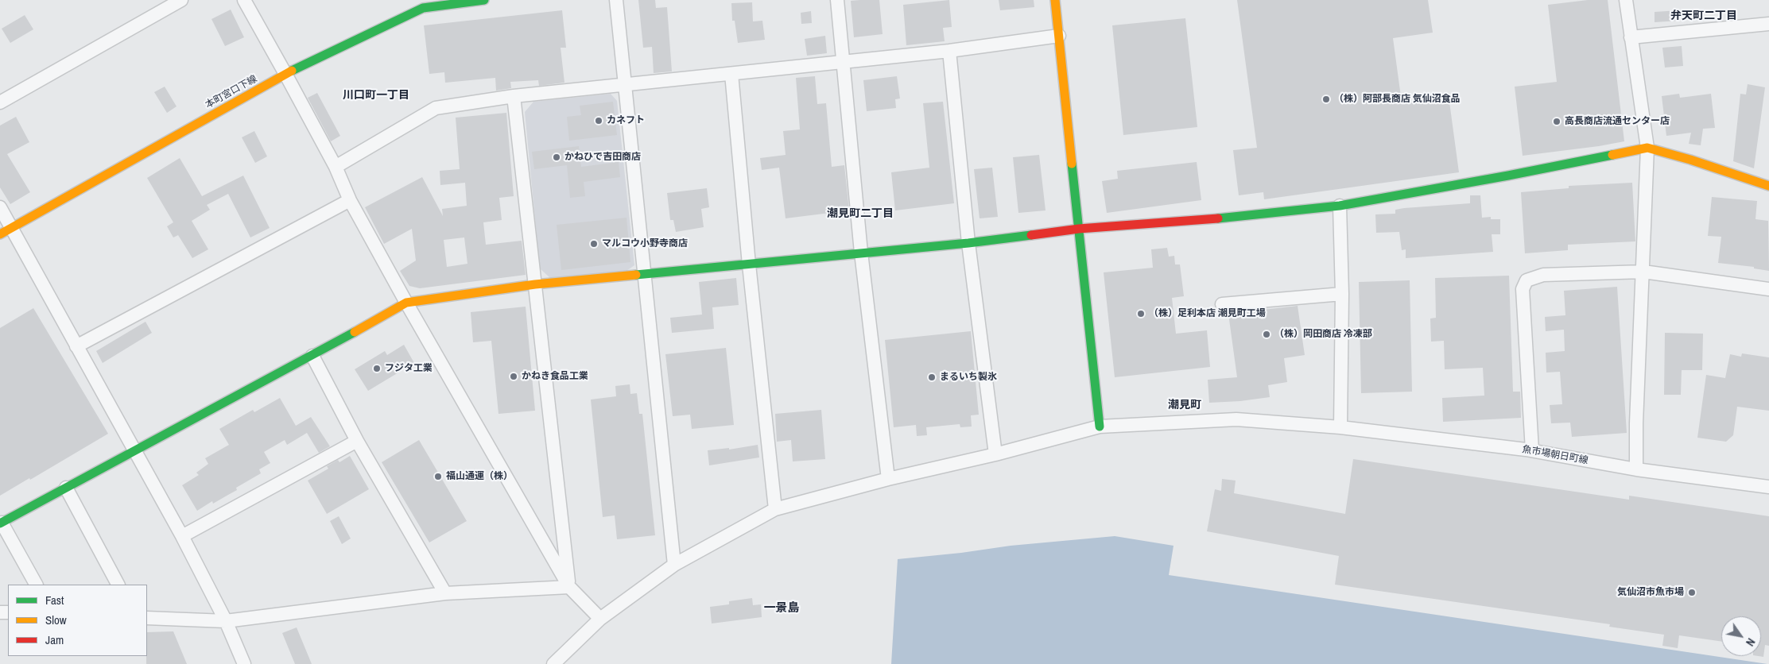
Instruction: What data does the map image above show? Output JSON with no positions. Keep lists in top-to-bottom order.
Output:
{
  "streets": {
    "street": ["本町宮口下線", "魚市場朝日町線"]
  },
  "districts": [
    "弁天町二丁目",
    "川口町一丁目",
    "潮見町二丁目",
    "潮見町",
    "一景島"
  ],
  "places": [
    "（株）阿部長商店 気仙沼食品",
    "カネフト",
    "高長商店流通センター店",
    "かねひで吉田商店",
    "マルコウ小野寺商店",
    "（株）足利本店 潮見町工場",
    "（株）岡田商店 冷凍部",
    "フジタ工業",
    "かねき食品工業",
    "まるいち製氷",
    "福山通運（株）",
    "気仙沼市魚市場"
  ],
  "legend": ["Fast", "Slow", "Jam"],
  "north": "bottom right"
}
